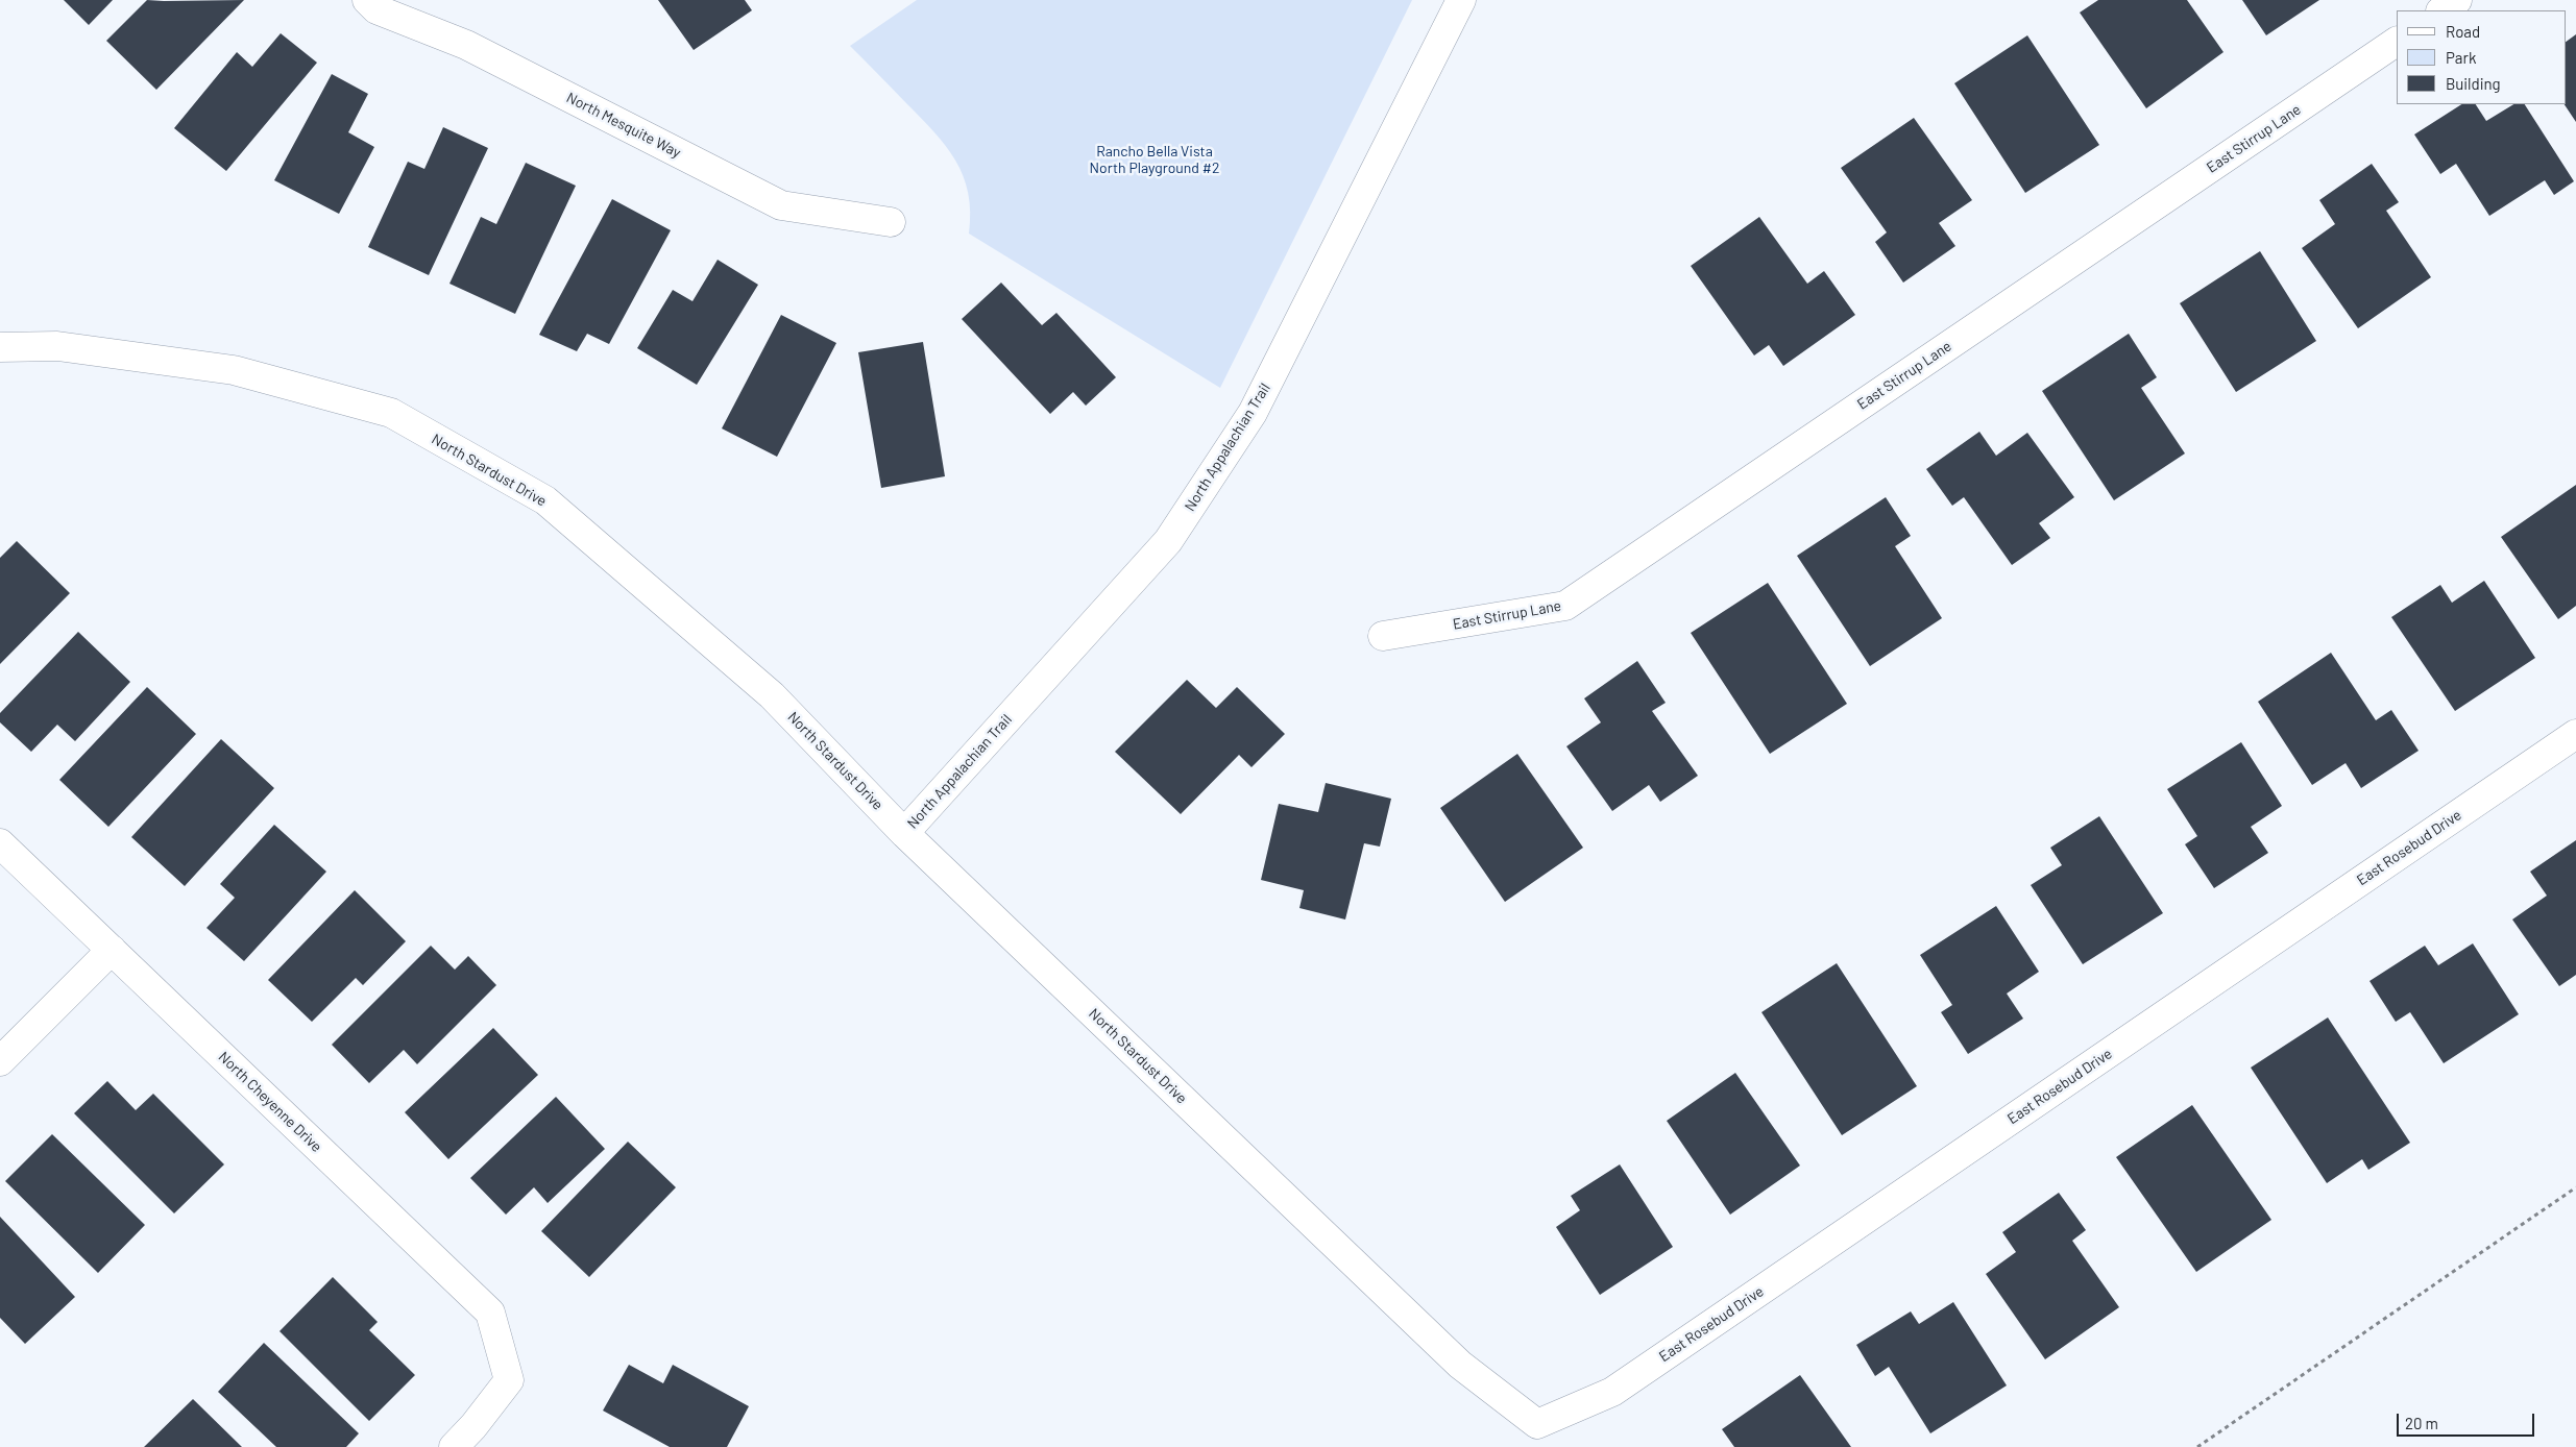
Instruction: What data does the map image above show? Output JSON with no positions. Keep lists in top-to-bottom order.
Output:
{
  "streets": {
    "street": [
      "North Mesquite Way",
      "East Stirrup Lane",
      "North Appalachian Trail",
      "North Stardust Drive",
      "East Rosebud Drive",
      "North Cheyenne Drive"
    ]
  },
  "crossings": [
    ["North Appalachian Trail", "North Stardust Drive"],
    ["North Stardust Drive", "East Rosebud Drive"]
  ],
  "parks": ["Rancho Bella Vista North Playground #2"],
  "legend": ["Road", "Park", "Building"],
  "scale_bar": "20 m"
}
